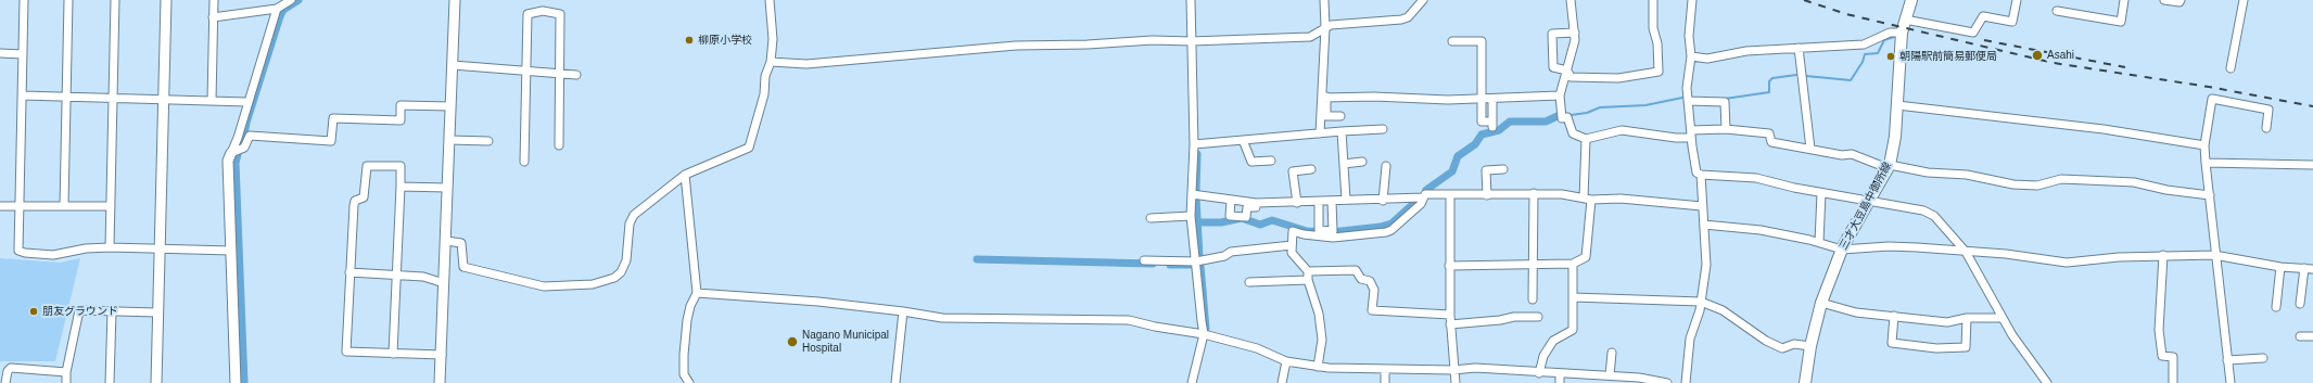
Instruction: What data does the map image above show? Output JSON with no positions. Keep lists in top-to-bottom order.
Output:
{
  "streets": {
    "main road": ["三才大豆島中御所線"]
  },
  "places": [
    "柳原小学校",
    "Asahi",
    "朝陽駅前簡易郵便局",
    "朋友グラウンド",
    "Nagano Municipal Hospital"
  ]
}
